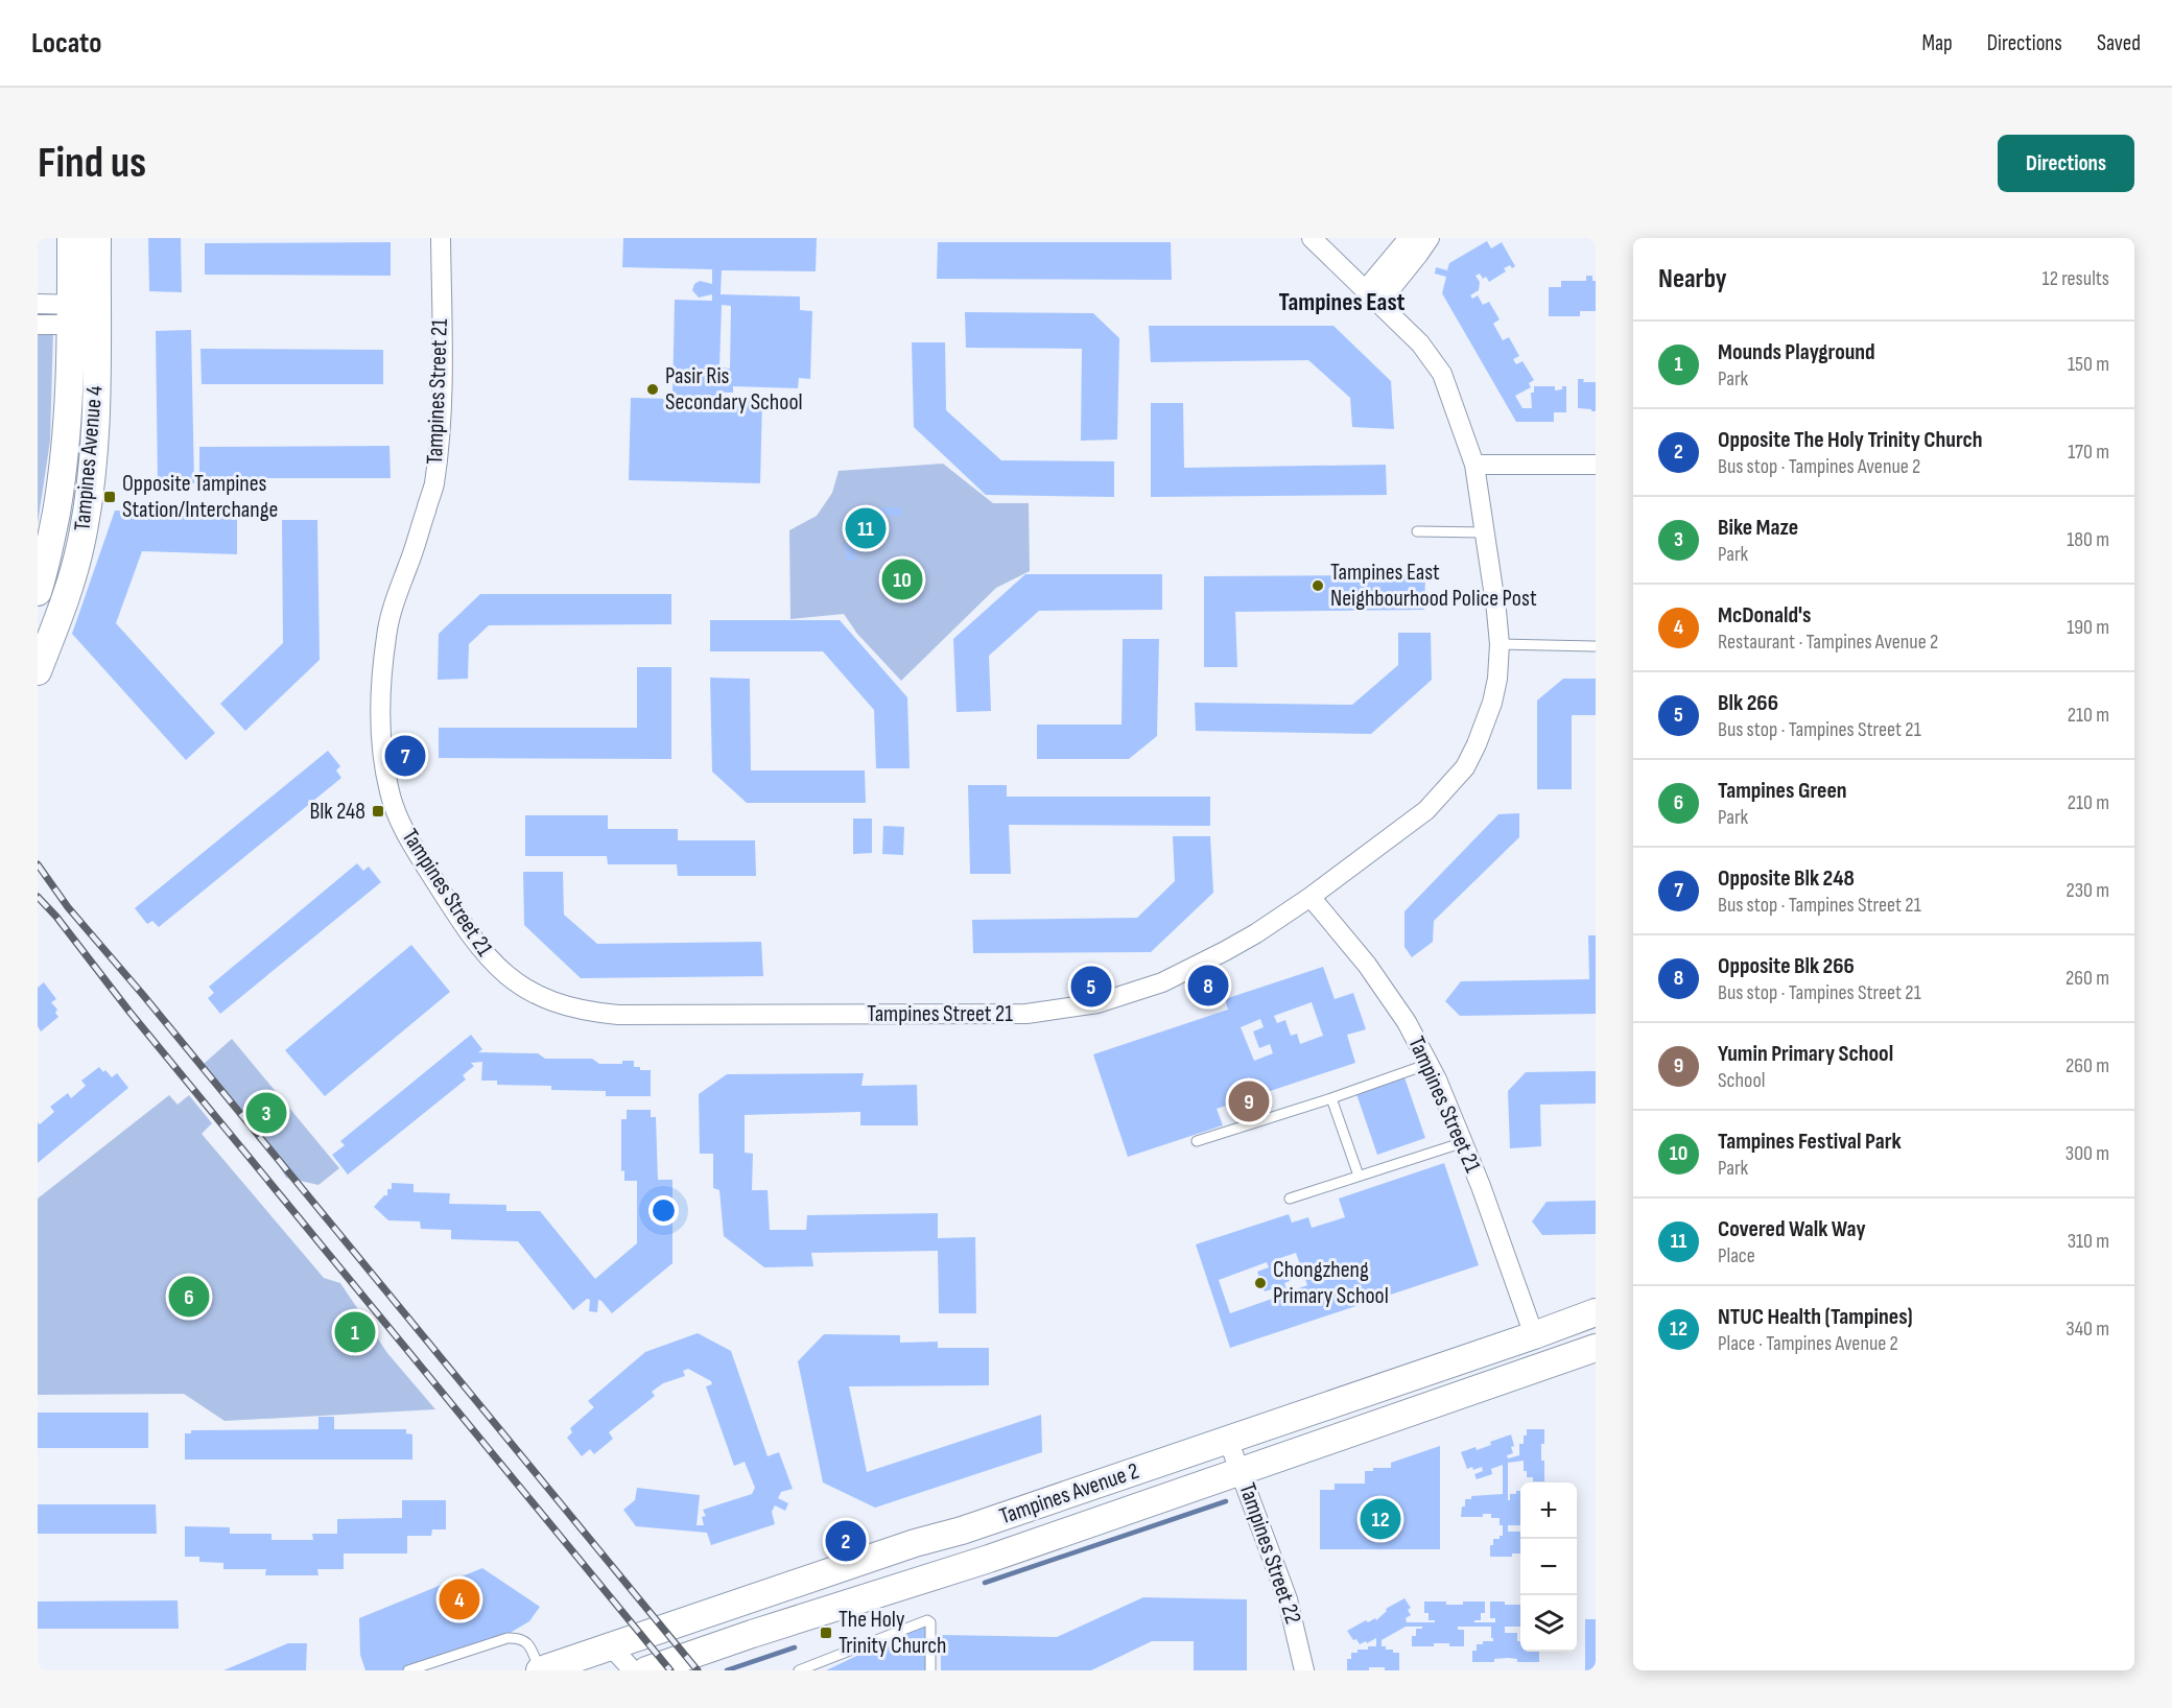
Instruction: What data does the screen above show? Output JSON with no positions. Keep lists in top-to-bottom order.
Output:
{
  "streets": {
    "main road": ["Tampines Avenue 4", "Tampines Avenue 2"],
    "street": ["Tampines Street 21", "Tampines Street 22"]
  },
  "crossings": [
    ["Tampines Street 21", "Tampines Avenue 2"],
    ["Tampines Avenue 2", "Tampines Street 22"]
  ],
  "districts": ["Tampines East"],
  "places": {
    "other": ["Pasir Ris Secondary School", "Tampines East Neighbourhood Police Post", "Chongzheng Primary School"],
    "transit": ["Opposite Tampines Station/Interchange", "Blk 248", "The Holy Trinity Church"]
  },
  "page": {
    "header": "Locato",
    "nav": ["Map", "Directions", "Saved"],
    "buttons": "Directions",
    "title": "Find us",
    "heading": ["Nearby", "12 results"],
    "list": [
      {
        "mark": "1",
        "name": "Mounds Playground",
        "note": "Park",
        "value": "150 m"
      },
      {
        "mark": "2",
        "name": "Opposite The Holy Trinity Church",
        "note": "Bus stop · Tampines Avenue 2",
        "value": "170 m"
      },
      {
        "mark": "3",
        "name": "Bike Maze",
        "note": "Park",
        "value": "180 m"
      },
      {
        "mark": "4",
        "name": "McDonald's",
        "note": "Restaurant · Tampines Avenue 2",
        "value": "190 m"
      },
      {
        "mark": "5",
        "name": "Blk 266",
        "note": "Bus stop · Tampines Street 21",
        "value": "210 m"
      },
      {
        "mark": "6",
        "name": "Tampines Green",
        "note": "Park",
        "value": "210 m"
      },
      {
        "mark": "7",
        "name": "Opposite Blk 248",
        "note": "Bus stop · Tampines Street 21",
        "value": "230 m"
      },
      {
        "mark": "8",
        "name": "Opposite Blk 266",
        "note": "Bus stop · Tampines Street 21",
        "value": "260 m"
      },
      {
        "mark": "9",
        "name": "Yumin Primary School",
        "note": "School",
        "value": "260 m"
      },
      {
        "mark": "10",
        "name": "Tampines Festival Park",
        "note": "Park",
        "value": "300 m"
      },
      {
        "mark": "11",
        "name": "Covered Walk Way",
        "note": "Place",
        "value": "310 m"
      },
      {
        "mark": "12",
        "name": "NTUC Health (Tampines)",
        "note": "Place · Tampines Avenue 2",
        "value": "340 m"
      }
    ],
    "pins": [
      "11",
      "10",
      "7",
      "8",
      "5",
      "9",
      "3",
      "6",
      "1",
      "12",
      "2",
      "4"
    ],
    "map_buttons": ["+", "−"]
  }
}
